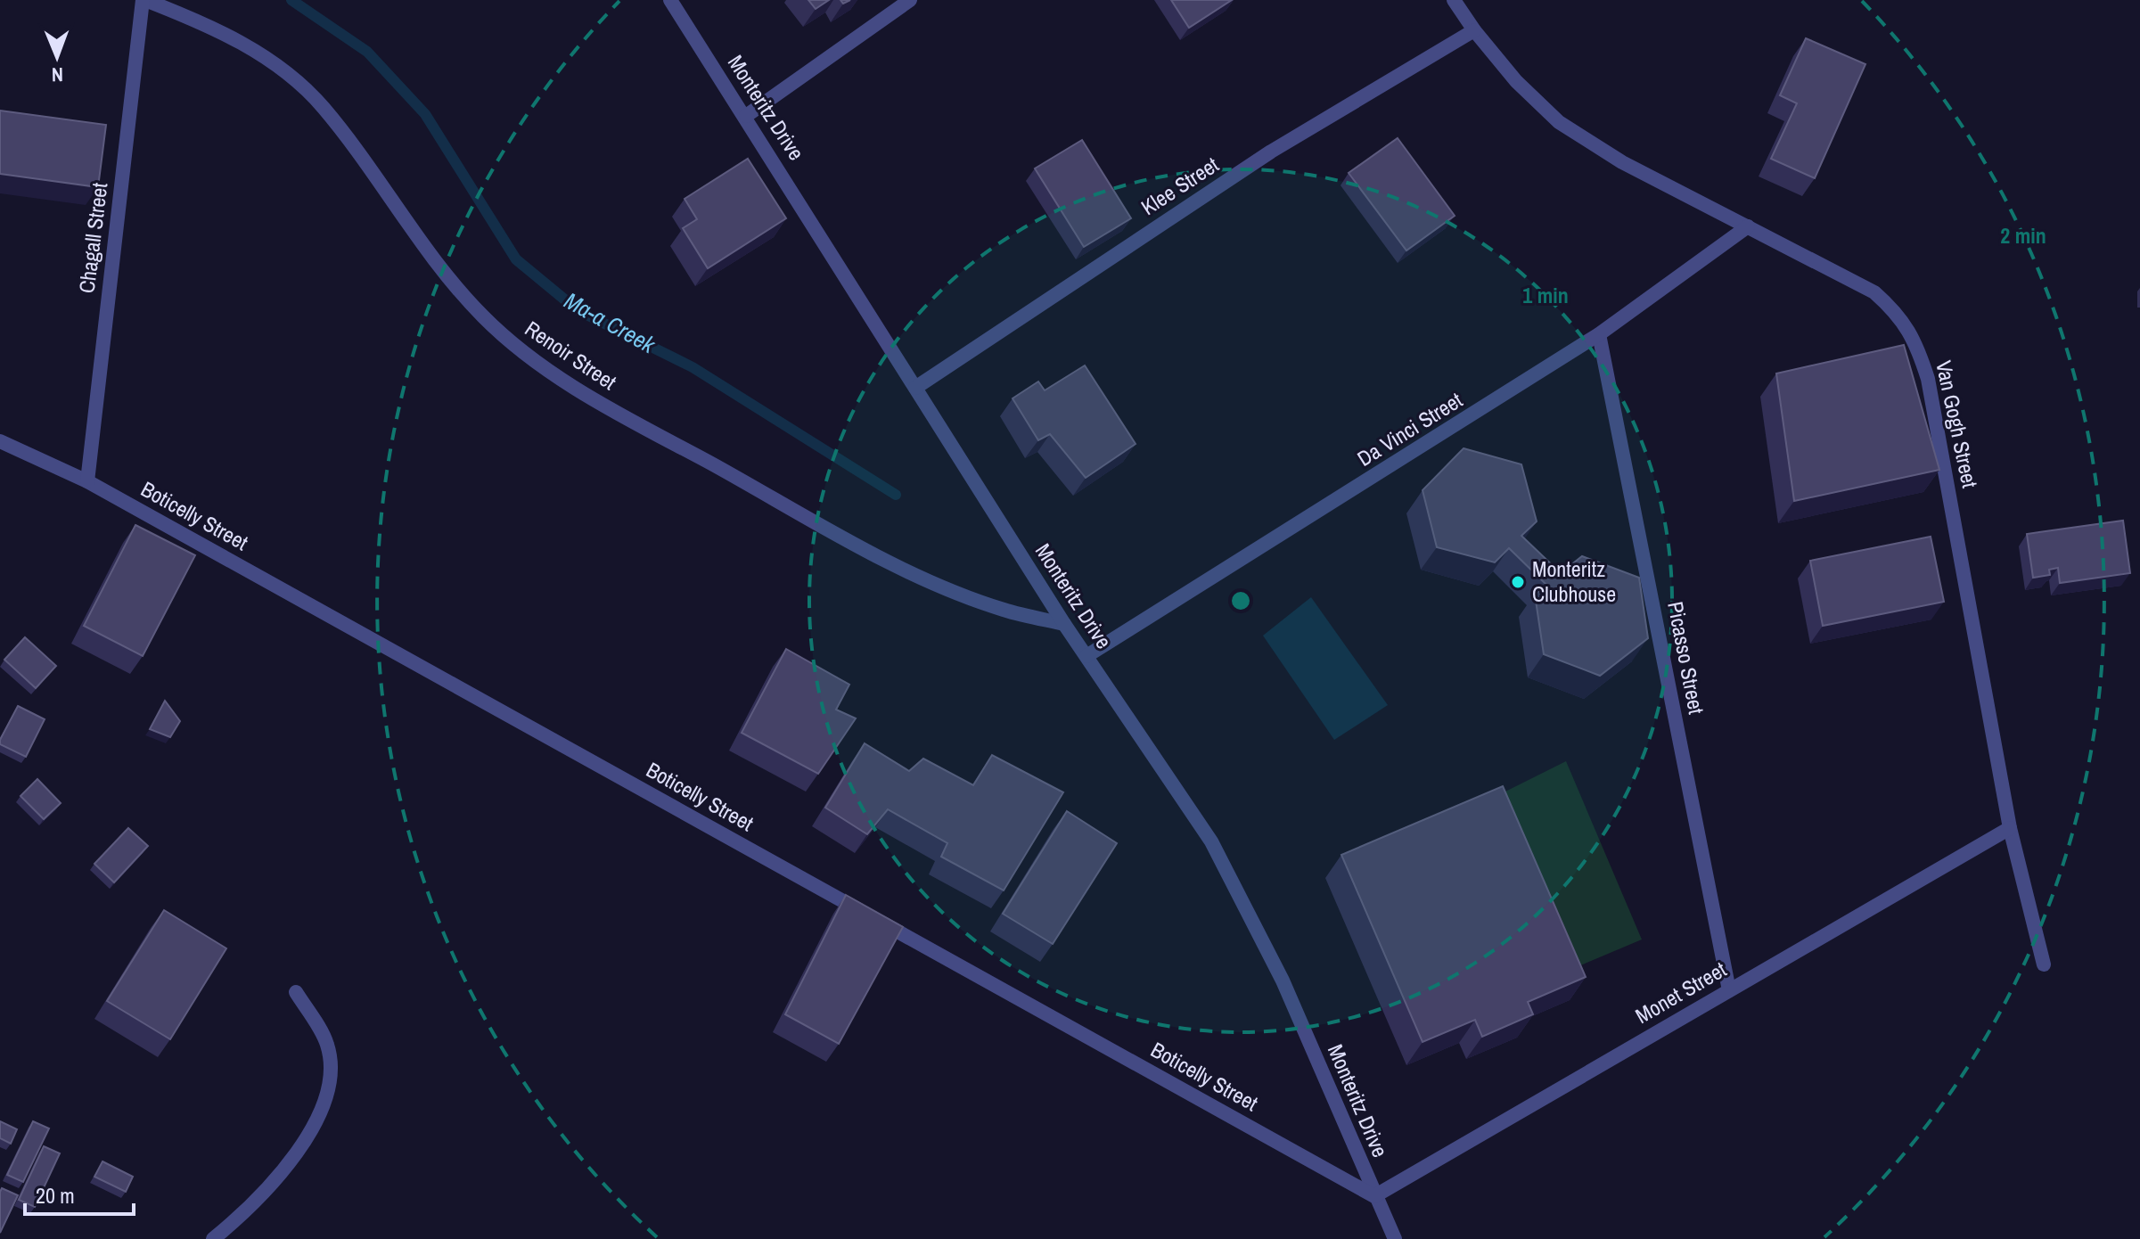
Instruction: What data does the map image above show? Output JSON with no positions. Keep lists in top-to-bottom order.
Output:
{
  "streets": {
    "street": [
      "Monteritz Drive",
      "Klee Street",
      "Chagall Street",
      "Renoir Street",
      "Van Gogh Street",
      "Da Vinci Street",
      "Boticelly Street",
      "Picasso Street",
      "Monet Street"
    ]
  },
  "crossings": [
    ["Monteritz Drive", "Klee Street"],
    ["Monteritz Drive", "Renoir Street"],
    ["Monteritz Drive", "Da Vinci Street"],
    ["Monteritz Drive", "Boticelly Street"],
    ["Monteritz Drive", "Monet Street"],
    ["Klee Street", "Van Gogh Street"],
    ["Chagall Street", "Renoir Street"],
    ["Chagall Street", "Boticelly Street"],
    ["Van Gogh Street", "Da Vinci Street"],
    ["Van Gogh Street", "Monet Street"],
    ["Da Vinci Street", "Picasso Street"],
    ["Boticelly Street", "Monet Street"],
    ["Picasso Street", "Monet Street"]
  ],
  "water": ["Ma-a Creek"],
  "places": ["Monteritz Clubhouse"],
  "scale_bar": "20 m",
  "north": "bottom",
  "rings": ["2 min", "1 min"]
}
